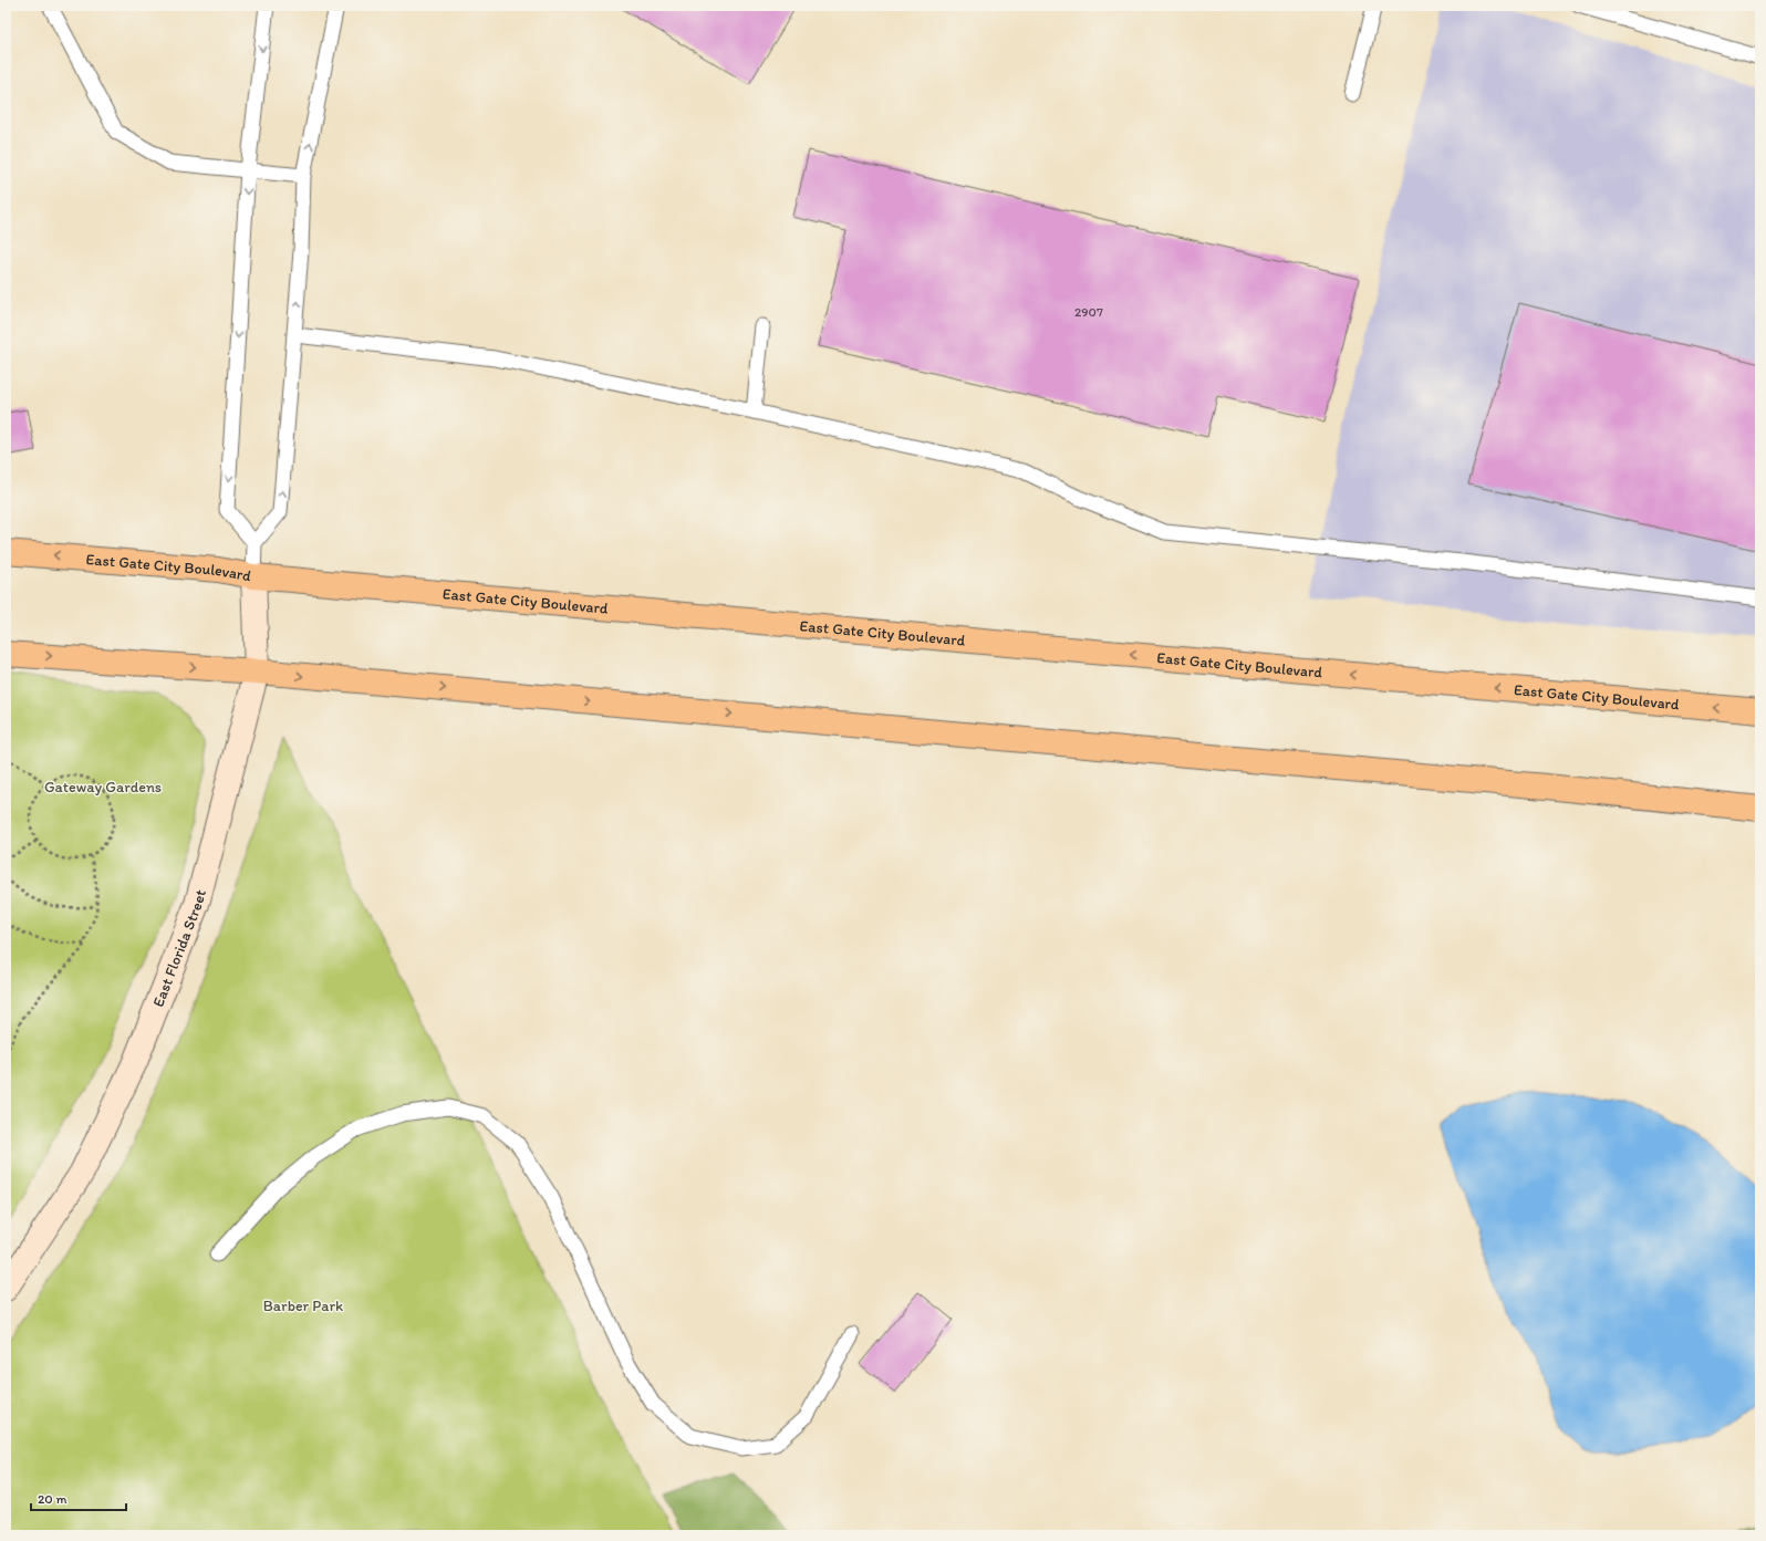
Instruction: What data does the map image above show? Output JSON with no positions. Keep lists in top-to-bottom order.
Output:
{
  "streets": {
    "main road": ["East Gate City Boulevard", "East Florida Street"]
  },
  "crossings": [
    ["East Gate City Boulevard", "East Florida Street"]
  ],
  "parks": ["Gateway Gardens", "Barber Park"],
  "house_numbers": ["2907"],
  "scale_bar": "20 m"
}
